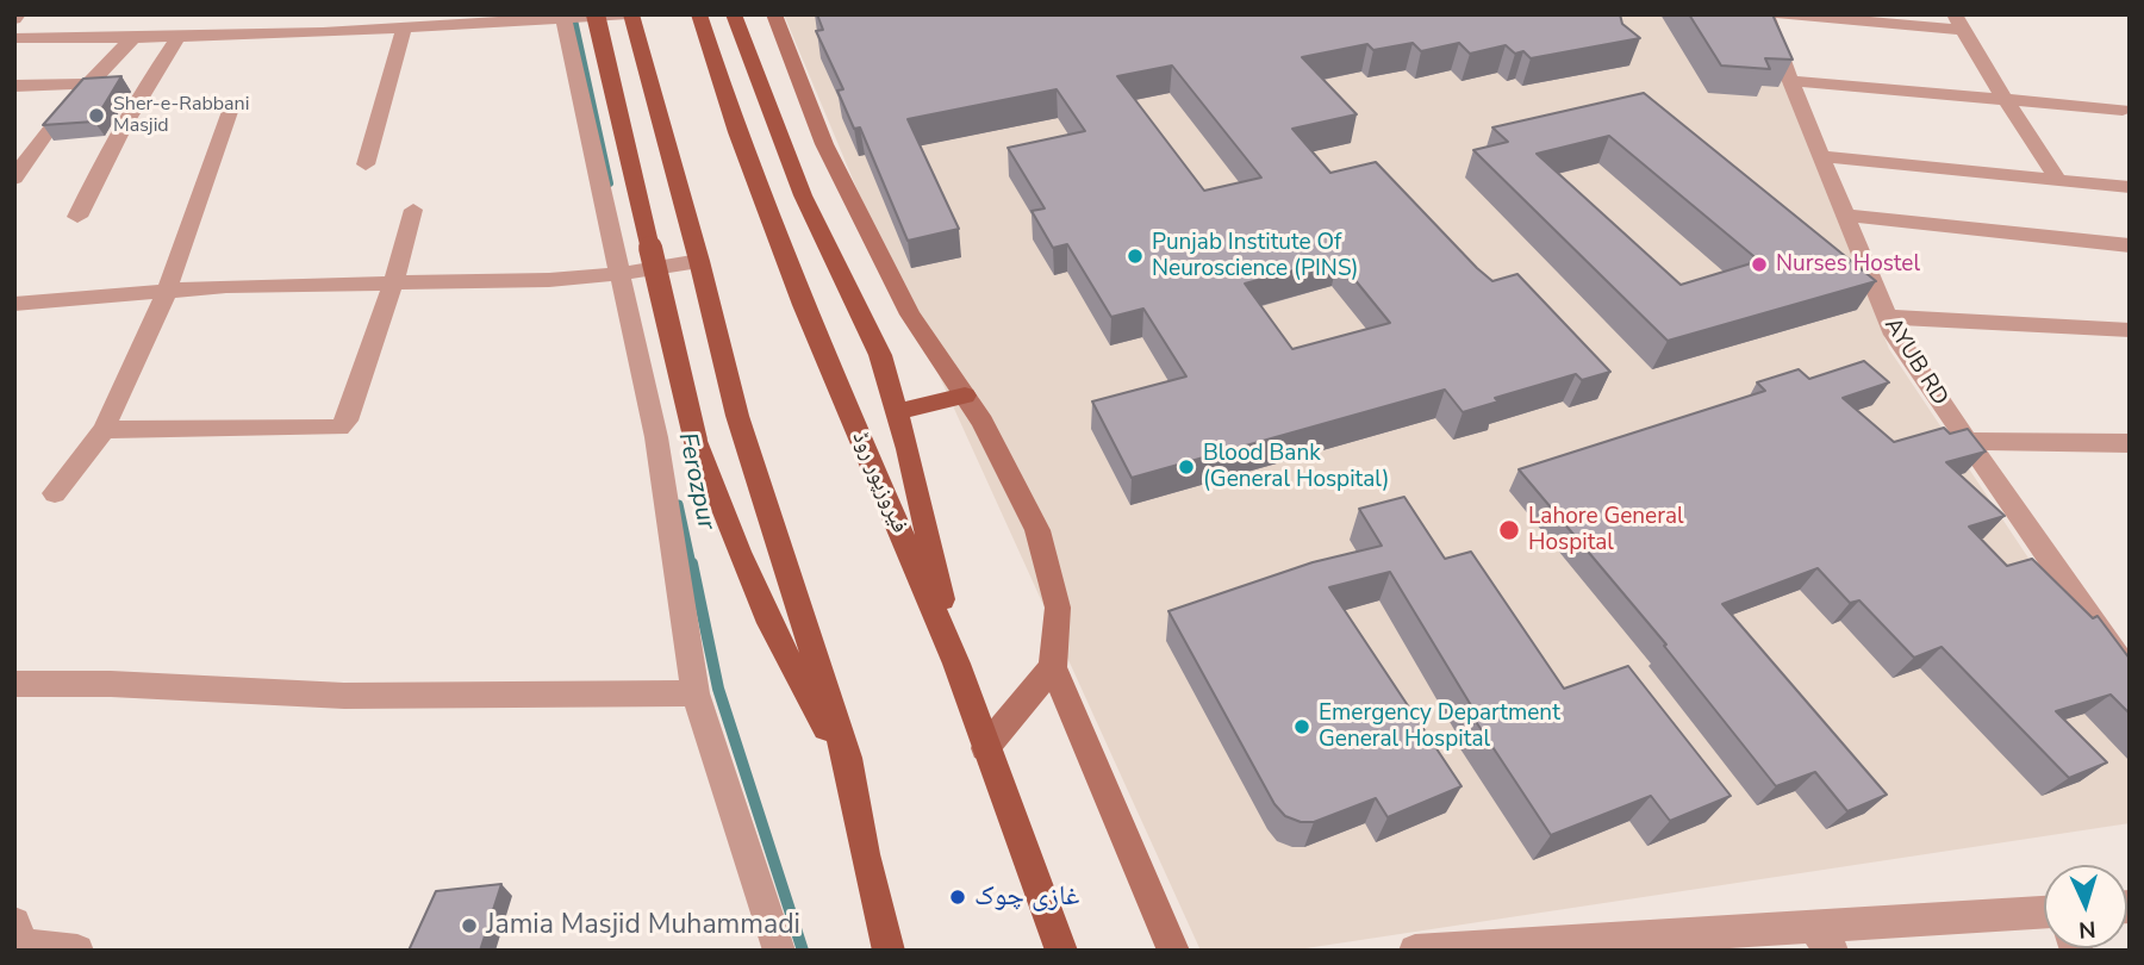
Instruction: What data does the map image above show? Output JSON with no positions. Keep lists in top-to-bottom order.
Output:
{
  "streets": {
    "main road": ["فیروزپور روڈ"],
    "street": ["AYUB RD"]
  },
  "water": ["Ferozpur"],
  "places": [
    "Sher-e-Rabbani Masjid",
    "Punjab Institute Of Neuroscience (PINS)",
    "Nurses Hostel",
    "Blood Bank (General Hospital)",
    "Lahore General Hospital",
    "Emergency Department General Hospital",
    "غازی چوک",
    "Jamia Masjid Muhammadi"
  ],
  "north": "bottom"
}
